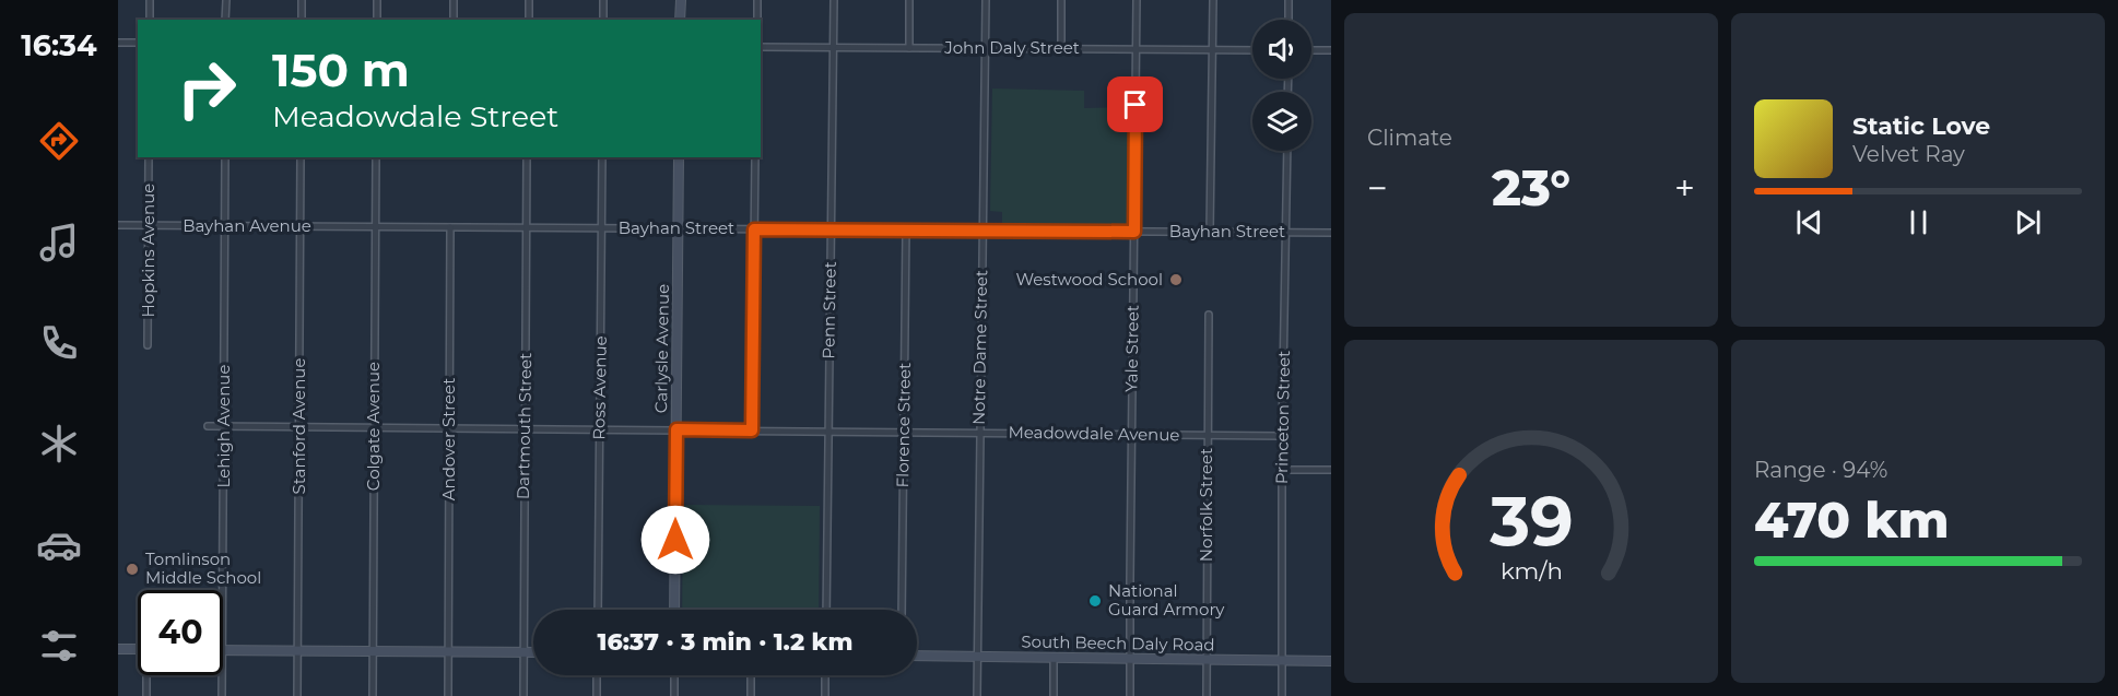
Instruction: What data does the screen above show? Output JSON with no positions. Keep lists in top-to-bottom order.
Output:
{
  "streets": {
    "main road": ["Carlysle Avenue", "South Beech Daly Road"],
    "street": [
      "John Daly Street",
      "Bayhan Avenue",
      "Bayhan Street",
      "Hopkins Avenue",
      "Penn Street",
      "Notre Dame Street",
      "Yale Street",
      "Ross Avenue",
      "Princeton Street",
      "Florence Street",
      "Lehigh Avenue",
      "Stanford Avenue",
      "Colgate Avenue",
      "Dartmouth Street",
      "Meadowdale Avenue",
      "Andover Street",
      "Norfolk Street"
    ]
  },
  "crossings": [
    ["John Daly Street", "Penn Street"],
    ["John Daly Street", "Notre Dame Street"],
    ["John Daly Street", "Yale Street"],
    ["Bayhan Avenue", "Bayhan Street"],
    ["Bayhan Avenue", "Hopkins Avenue"],
    ["Bayhan Avenue", "Lehigh Avenue"],
    ["Bayhan Avenue", "Stanford Avenue"],
    ["Bayhan Avenue", "Colgate Avenue"],
    ["Bayhan Street", "Penn Street"],
    ["Bayhan Street", "Notre Dame Street"],
    ["Bayhan Street", "Carlysle Avenue"],
    ["Bayhan Street", "Yale Street"],
    ["Bayhan Street", "Ross Avenue"],
    ["Bayhan Street", "Princeton Street"],
    ["Bayhan Street", "Florence Street"],
    ["Bayhan Street", "Colgate Avenue"],
    ["Bayhan Street", "Dartmouth Street"],
    ["Bayhan Street", "Andover Street"],
    ["Penn Street", "Meadowdale Avenue"],
    ["Notre Dame Street", "Meadowdale Avenue"],
    ["Notre Dame Street", "South Beech Daly Road"],
    ["Carlysle Avenue", "Meadowdale Avenue"],
    ["Yale Street", "Meadowdale Avenue"],
    ["Yale Street", "South Beech Daly Road"],
    ["Princeton Street", "Meadowdale Avenue"],
    ["Princeton Street", "South Beech Daly Road"],
    ["Florence Street", "Meadowdale Avenue"],
    ["Meadowdale Avenue", "Norfolk Street"],
    ["Norfolk Street", "South Beech Daly Road"]
  ],
  "places": ["Westwood School", "Tomlinson Middle School", "National Guard Armory"],
  "page": {
    "tabs": "16:34",
    "tile": [
      "Climate",
      ["Range · 94%", "470 km"]
    ],
    "turn": ["150 m", "Meadowdale Street"],
    "song": ["Static Love", "Velvet Ray"],
    "heat": ["−", "23°", "+"],
    "limit": "40",
    "trip": "16:37 · 3 min · 1.2 km",
    "gauge": ["39", "km/h"]
  }
}
